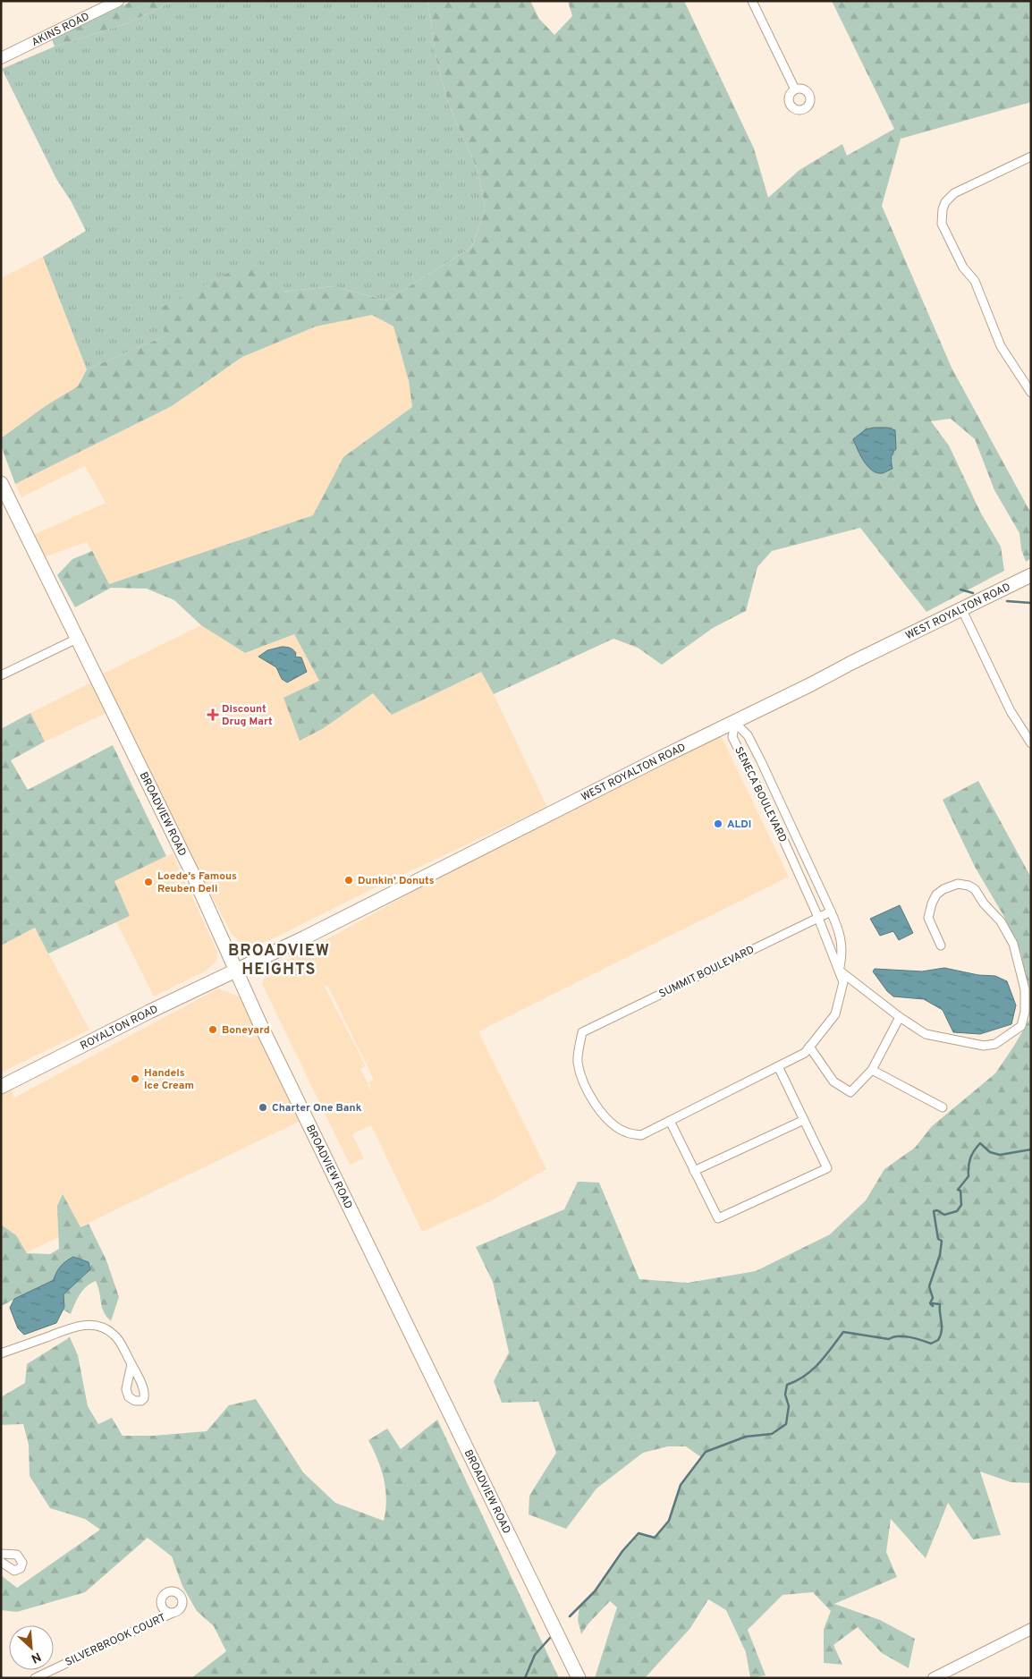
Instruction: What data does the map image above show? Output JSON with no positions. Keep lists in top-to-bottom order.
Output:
{
  "streets": {
    "main road": ["WEST ROYALTON ROAD", "BROADVIEW ROAD", "ROYALTON ROAD"],
    "street": [
      "AKINS ROAD",
      "SENECA BOULEVARD",
      "SUMMIT BOULEVARD",
      "SILVERBROOK COURT"
    ]
  },
  "crossings": [
    ["WEST ROYALTON ROAD", "SENECA BOULEVARD"],
    ["WEST ROYALTON ROAD", "BROADVIEW ROAD"],
    ["WEST ROYALTON ROAD", "ROYALTON ROAD"],
    ["SENECA BOULEVARD", "SUMMIT BOULEVARD"],
    ["BROADVIEW ROAD", "ROYALTON ROAD"]
  ],
  "districts": ["BROADVIEW HEIGHTS"],
  "places": {
    "health": ["Discount Drug Mart"],
    "other": [
      "ALDI",
      "Dunkin' Donuts",
      "Loede's Famous Reuben Deli",
      "Boneyard",
      "Handels Ice Cream",
      "Charter One Bank"
    ]
  },
  "north": "bottom right"
}
